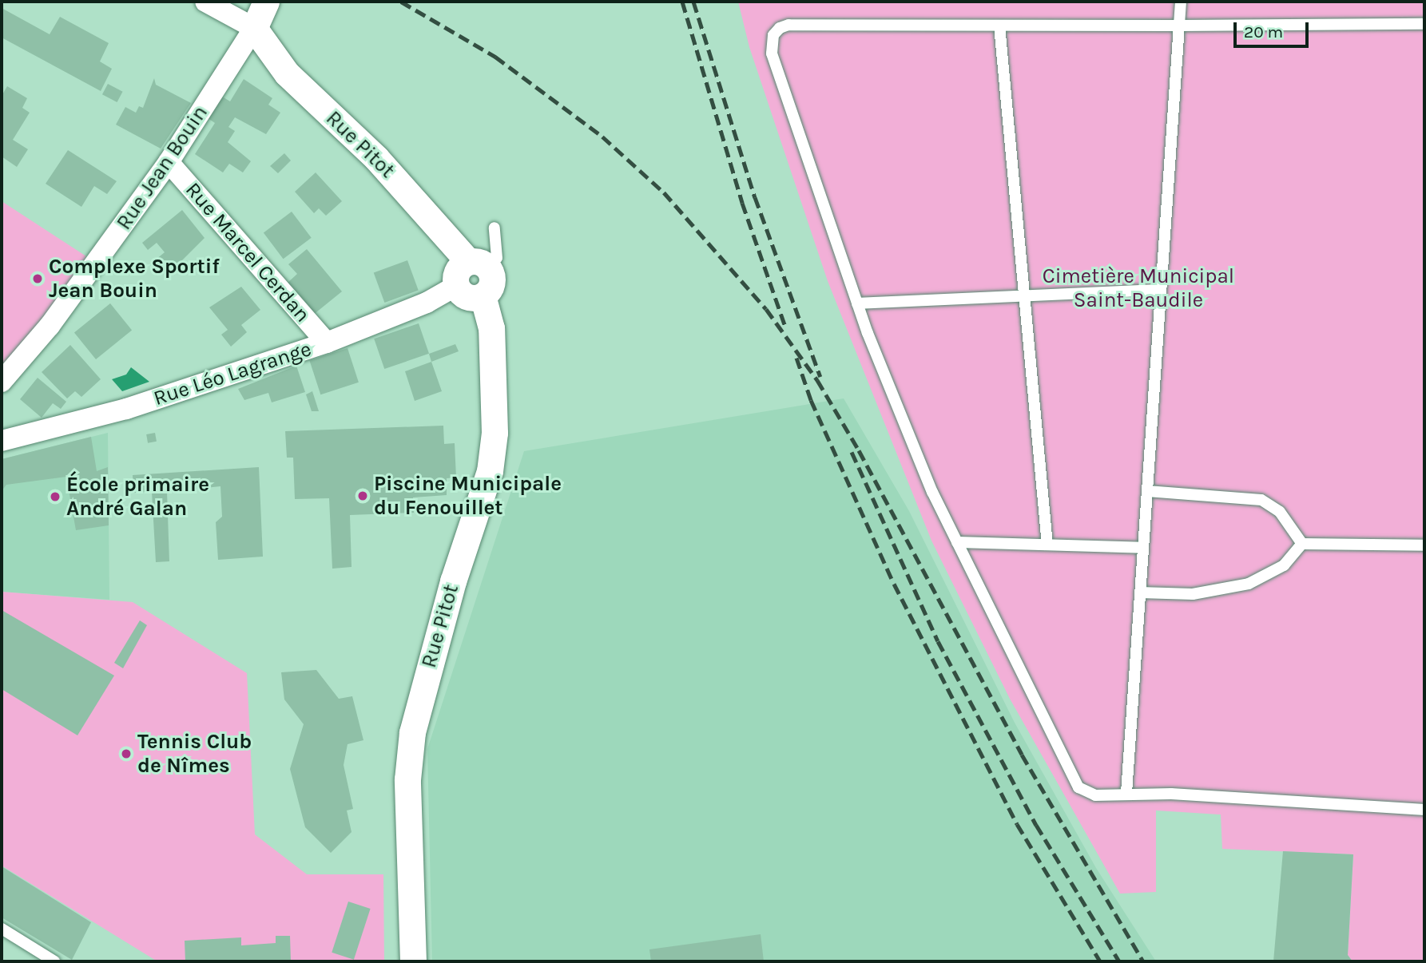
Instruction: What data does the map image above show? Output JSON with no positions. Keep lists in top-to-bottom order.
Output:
{
  "streets": {
    "street": [
      "Rue Pitot",
      "Rue Jean Bouin",
      "Rue Marcel Cerdan",
      "Rue Léo Lagrange"
    ]
  },
  "crossings": [
    ["Rue Pitot", "Rue Jean Bouin"],
    ["Rue Pitot", "Rue Léo Lagrange"],
    ["Rue Jean Bouin", "Rue Marcel Cerdan"],
    ["Rue Marcel Cerdan", "Rue Léo Lagrange"]
  ],
  "parks": ["Cimetière Municipal Saint-Baudile"],
  "places": [
    "Complexe Sportif Jean Bouin",
    "Piscine Municipale du Fenouillet",
    "École primaire André Galan",
    "Tennis Club de Nîmes"
  ],
  "scale_bar": "20 m"
}
